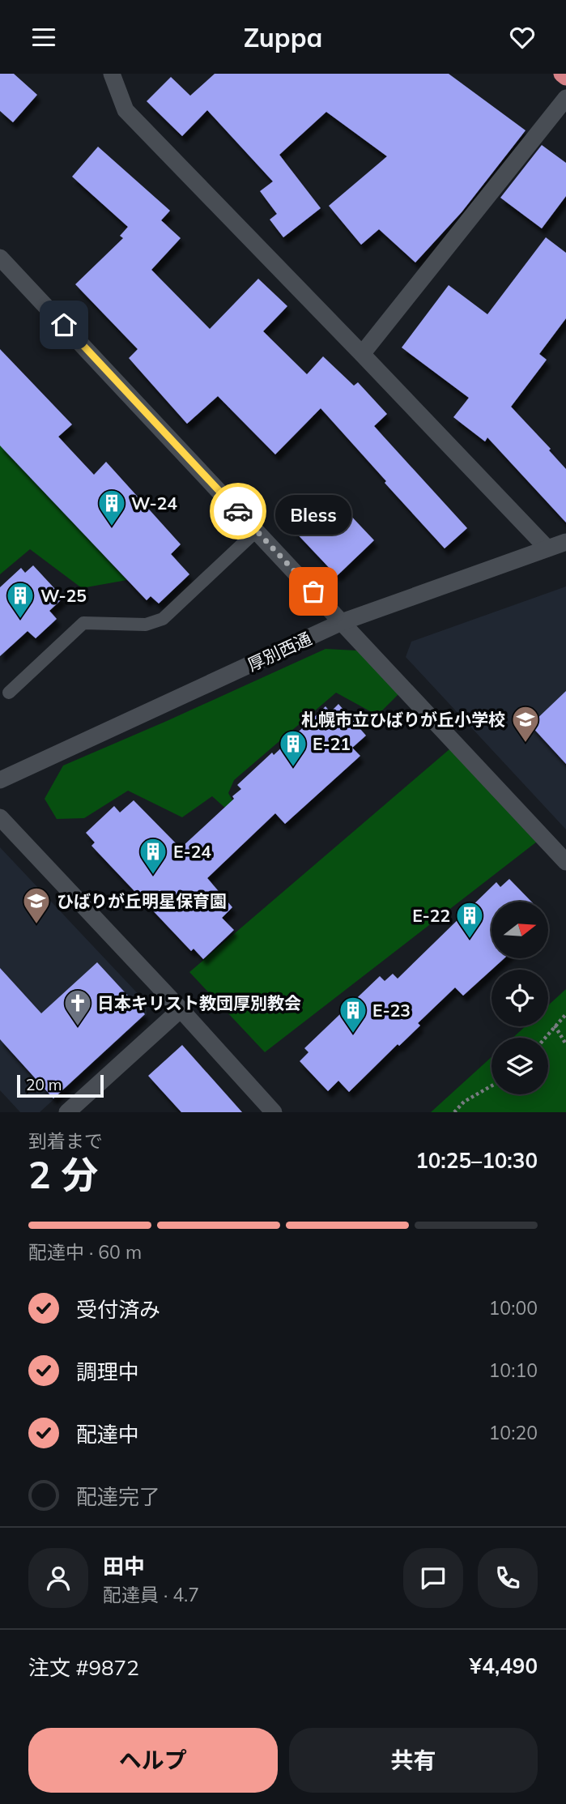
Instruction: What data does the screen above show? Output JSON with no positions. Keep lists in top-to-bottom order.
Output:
{
  "streets": {
    "street": ["厚別西通"]
  },
  "places": {
    "building": [
      "W-24",
      "W-25",
      "E-21",
      "E-24",
      "E-22",
      "E-23"
    ],
    "other": ["Bless"],
    "school or university": ["札幌市立ひばりが丘小学校", "ひばりが丘明星保育園"],
    "church": ["日本キリスト教団厚別教会"]
  },
  "scale_bar": "20 m",
  "north": "right",
  "page": {
    "header": "Zuppa",
    "bubble": "Bless",
    "scale": "20 m",
    "heading": ["2 分", "到着まで", "10:25–10:30"],
    "panel": [
      "田中",
      "配達員 · 4.7",
      "注文 #9872",
      "¥4,490"
    ],
    "bar": "配達中 · 60 m",
    "list": [
      ["受付済み", "10:00"],
      ["調理中", "10:10"],
      ["配達中", "10:20"],
      "配達完了"
    ],
    "buttons": ["ヘルプ", "共有"]
  }
}
